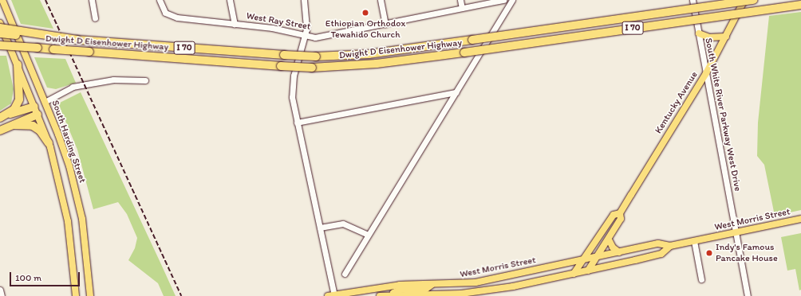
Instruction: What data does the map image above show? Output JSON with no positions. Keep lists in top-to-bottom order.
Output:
{
  "streets": {
    "highway": ["I 70", "Dwight D Eisenhower Highway"],
    "main road": ["Kentucky Avenue", "South Harding Street", "West Morris Street"],
    "street": ["West Ray Street", "South White River Parkway West Drive"]
  },
  "crossings": [
    ["Kentucky Avenue", "South White River Parkway West Drive"],
    ["Kentucky Avenue", "West Morris Street"],
    ["South White River Parkway West Drive", "West Morris Street"]
  ],
  "places": ["Ethiopian Orthodox Tewahido Church", "Indy's Famous Pancake House"],
  "scale_bar": "100 m"
}
